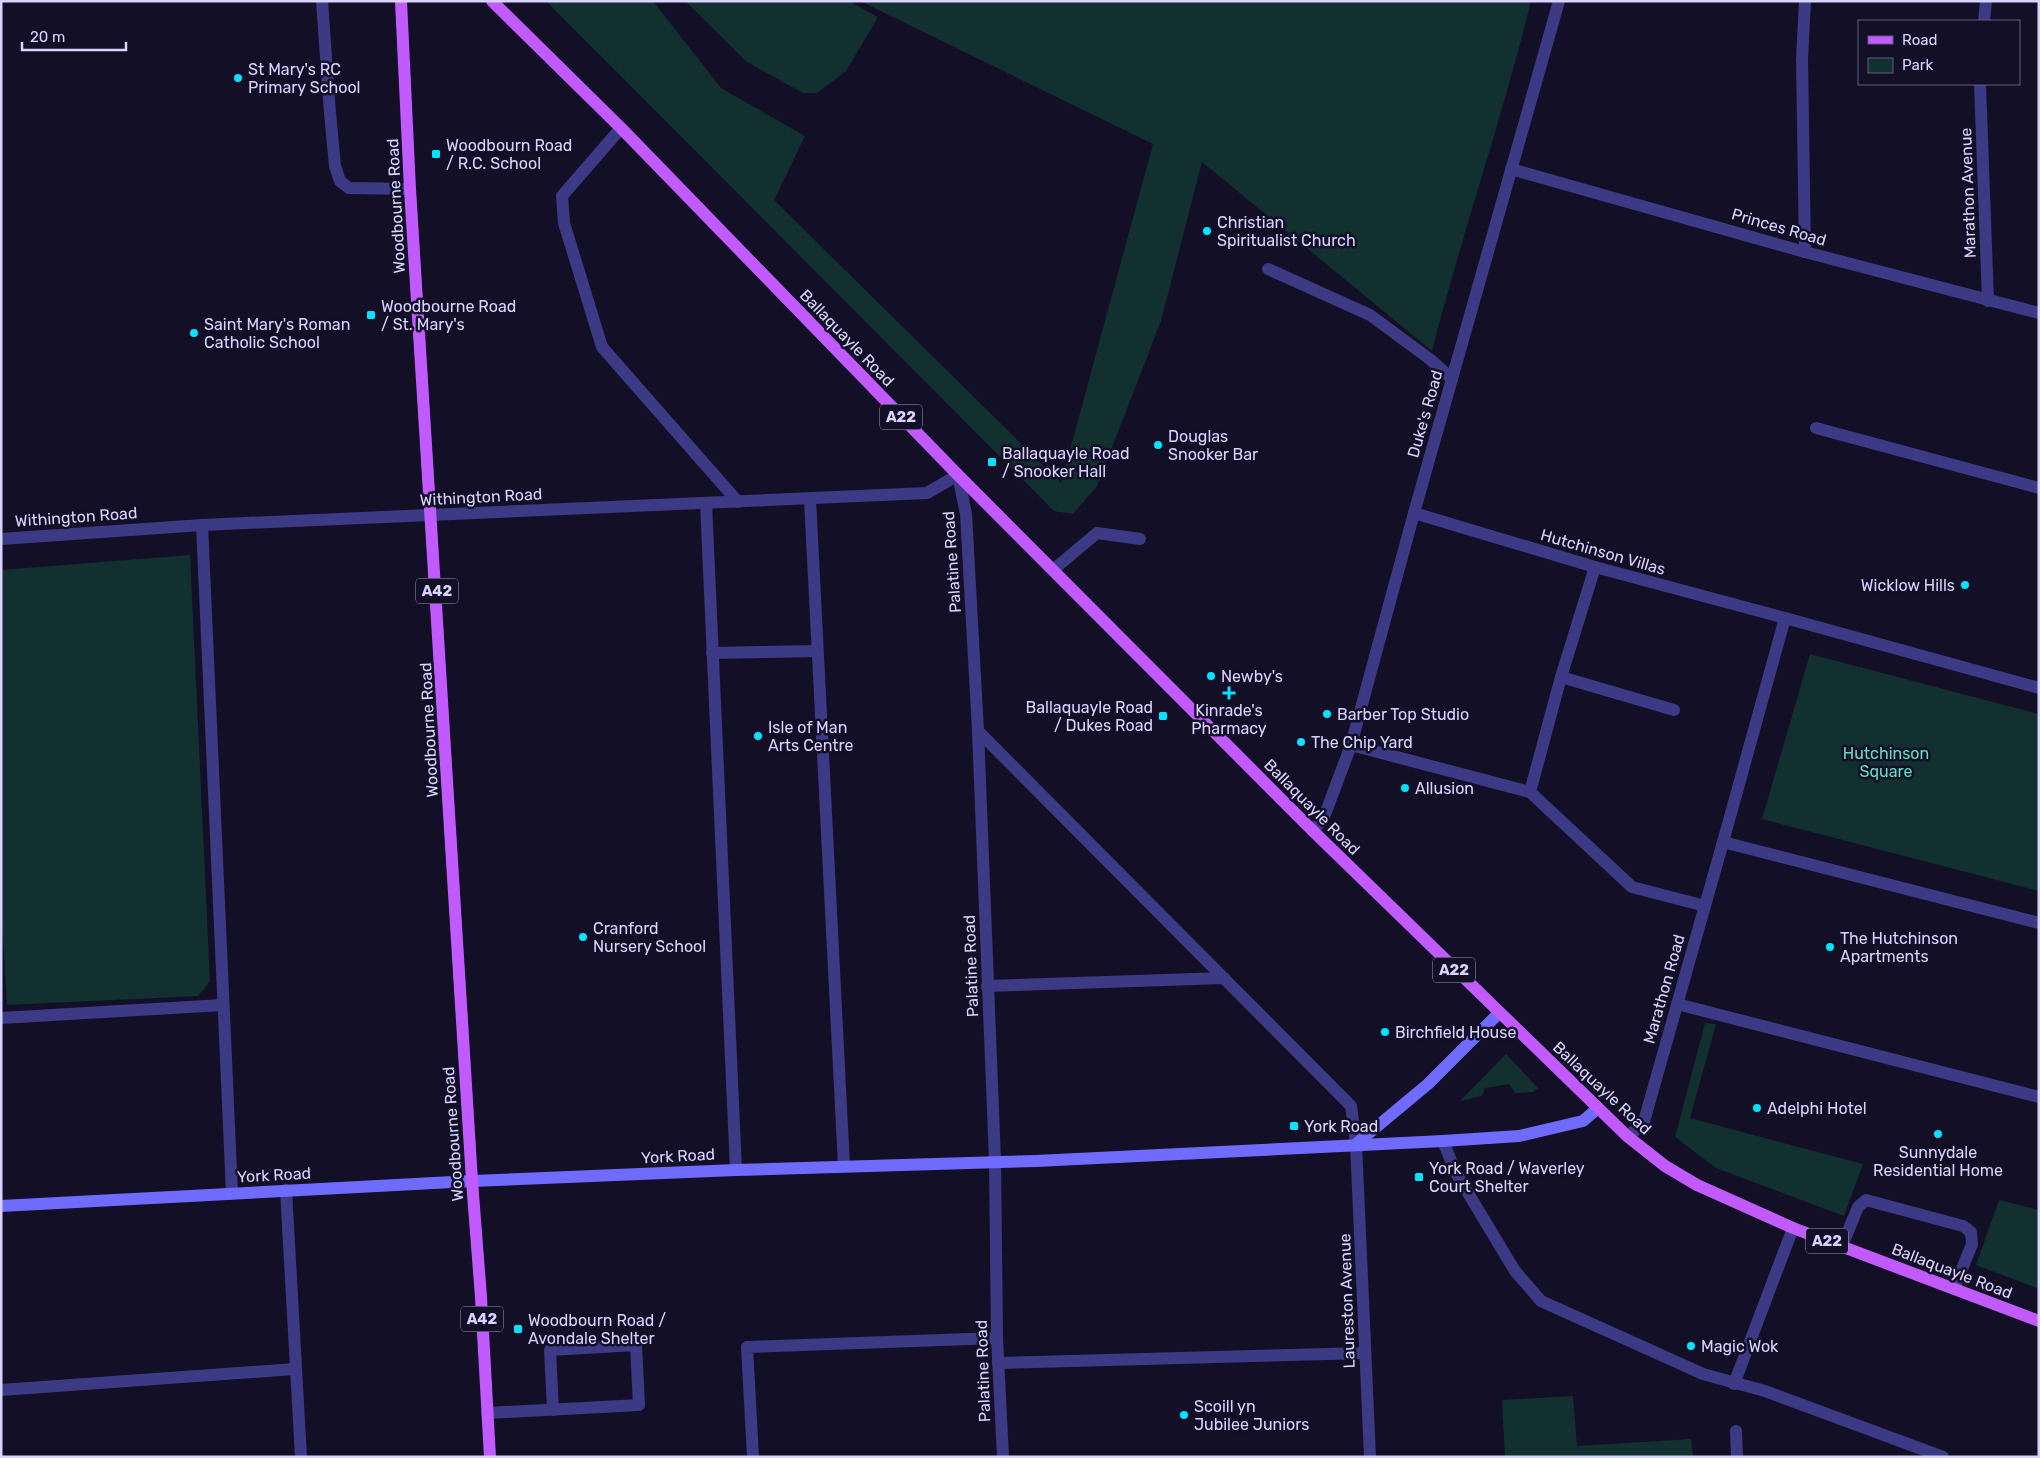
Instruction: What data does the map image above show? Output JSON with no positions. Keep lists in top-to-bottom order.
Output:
{
  "streets": {
    "main road": [
      "Woodbourne Road",
      "Ballaquayle Road",
      "A22",
      "A42",
      "York Road"
    ],
    "street": [
      "Marathon Avenue",
      "Princes Road",
      "Duke's Road",
      "Withington Road",
      "Hutchinson Villas",
      "Palatine Road",
      "Marathon Road",
      "Laureston Avenue"
    ]
  },
  "crossings": [
    ["Marathon Avenue", "Princes Road"],
    ["Woodbourne Road", "Withington Road"],
    ["Woodbourne Road", "York Road"],
    ["Princes Road", "Duke's Road"],
    ["Ballaquayle Road", "Duke's Road"],
    ["Ballaquayle Road", "Withington Road"],
    ["Ballaquayle Road", "Palatine Road"],
    ["Ballaquayle Road", "Marathon Road"],
    ["Ballaquayle Road", "York Road"],
    ["Duke's Road", "Hutchinson Villas"],
    ["Withington Road", "Palatine Road"],
    ["Palatine Road", "York Road"],
    ["Palatine Road", "Laureston Avenue"],
    ["York Road", "Laureston Avenue"]
  ],
  "parks": ["Hutchinson Square"],
  "places": {
    "other": [
      "St Mary's RC Primary School",
      "Christian Spiritualist Church",
      "Saint Mary's Roman Catholic School",
      "Douglas Snooker Bar",
      "Wicklow Hills",
      "Newby's",
      "Barber Top Studio",
      "Isle of Man Arts Centre",
      "The Chip Yard",
      "Allusion",
      "Cranford Nursery School",
      "The Hutchinson Apartments",
      "Birchfield House",
      "Adelphi Hotel",
      "Sunnydale Residential Home",
      "Magic Wok",
      "Scoill yn Jubilee Juniors"
    ],
    "transit": [
      "Woodbourn Road / R.C. School",
      "Woodbourne Road / St. Mary's",
      "Ballaquayle Road / Snooker Hall",
      "Ballaquayle Road / Dukes Road",
      "York Road",
      "York Road / Waverley Court Shelter",
      "Woodbourn Road / Avondale Shelter"
    ],
    "health": ["Kinrade's Pharmacy"]
  },
  "legend": ["Road", "Park"],
  "scale_bar": "20 m"
}
